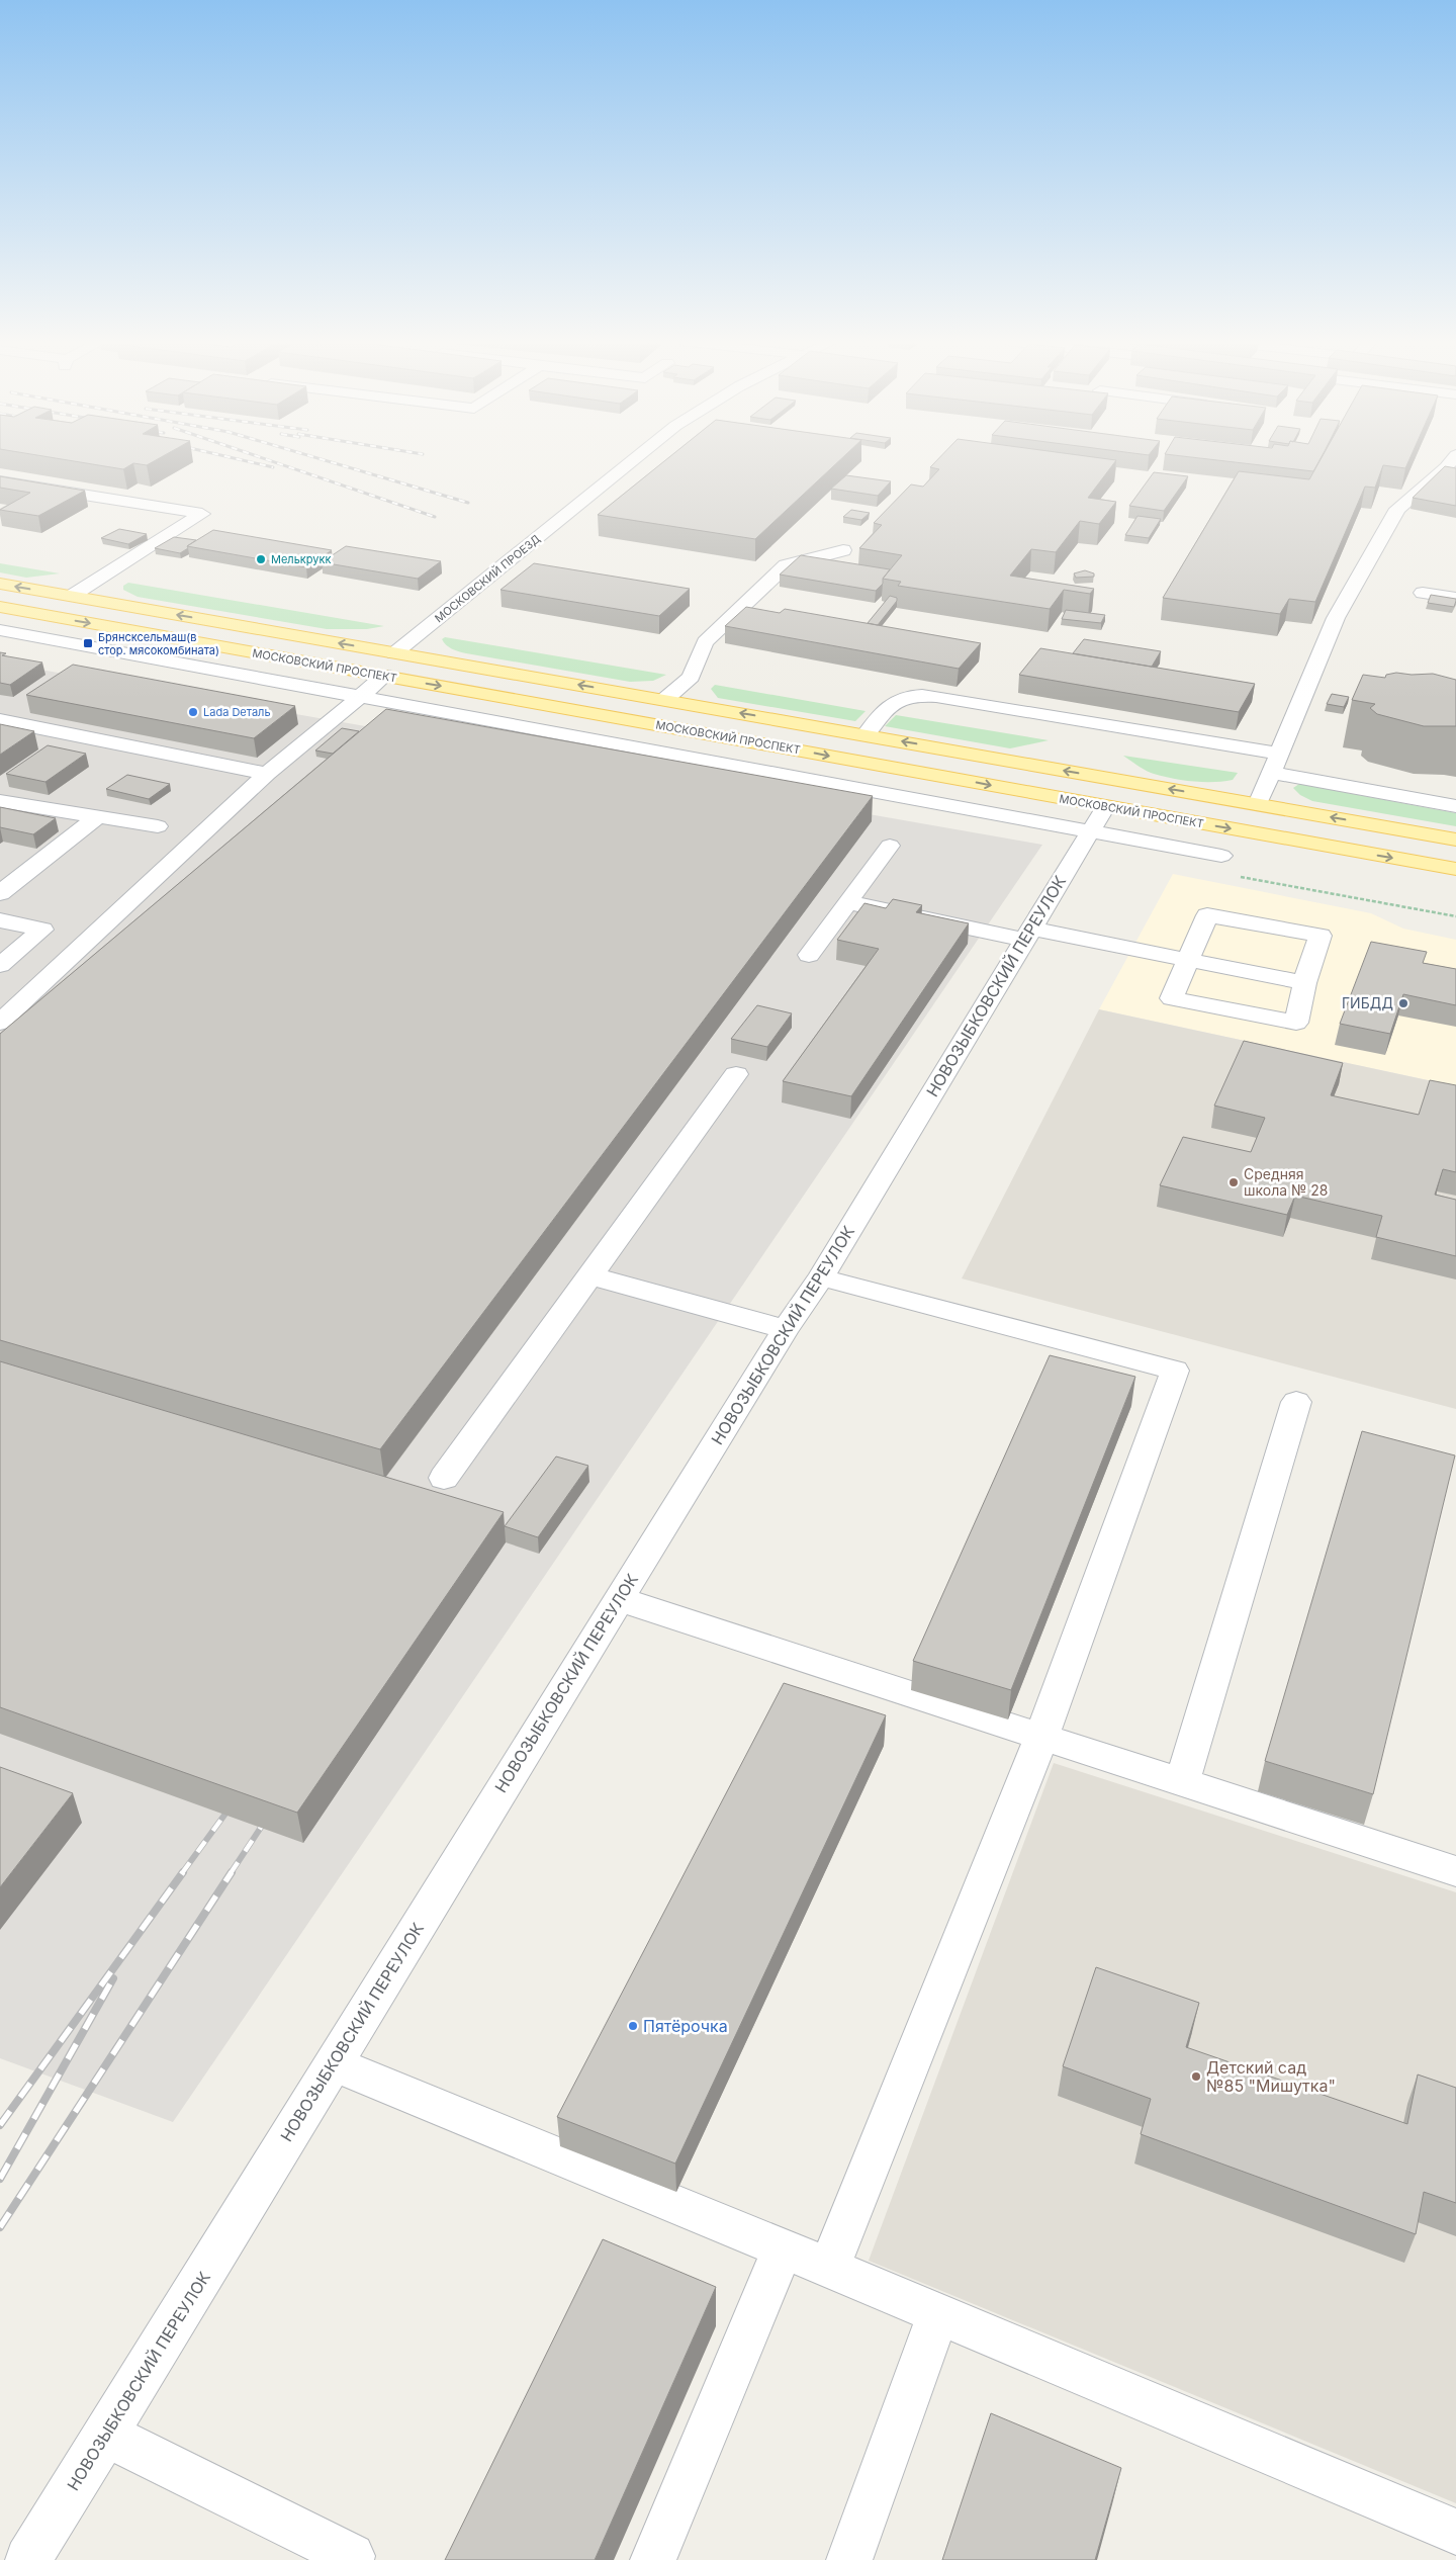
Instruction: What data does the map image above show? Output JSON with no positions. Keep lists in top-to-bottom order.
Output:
{
  "streets": {
    "main road": ["МОСКОВСКИЙ ПРОСПЕКТ"],
    "street": ["МОСКОВСКИЙ ПРОЕЗД", "НОВОЗЫБКОВСКИЙ ПЕРЕУЛОК"]
  },
  "crossings": [
    ["МОСКОВСКИЙ ПРОЕЗД", "МОСКОВСКИЙ ПРОСПЕКТ"],
    ["МОСКОВСКИЙ ПРОСПЕКТ", "НОВОЗЫБКОВСКИЙ ПЕРЕУЛОК"]
  ],
  "places": {
    "other": [
      "Мелькрукк",
      "Lada Dеталь",
      "ГИБДД",
      "Средняя школа № 28",
      "Пятёрочка",
      "Детский сад №85 \"Мишутка\""
    ],
    "transit": ["Брянсксельмаш(в стор. мясокомбината)"]
  }
}
